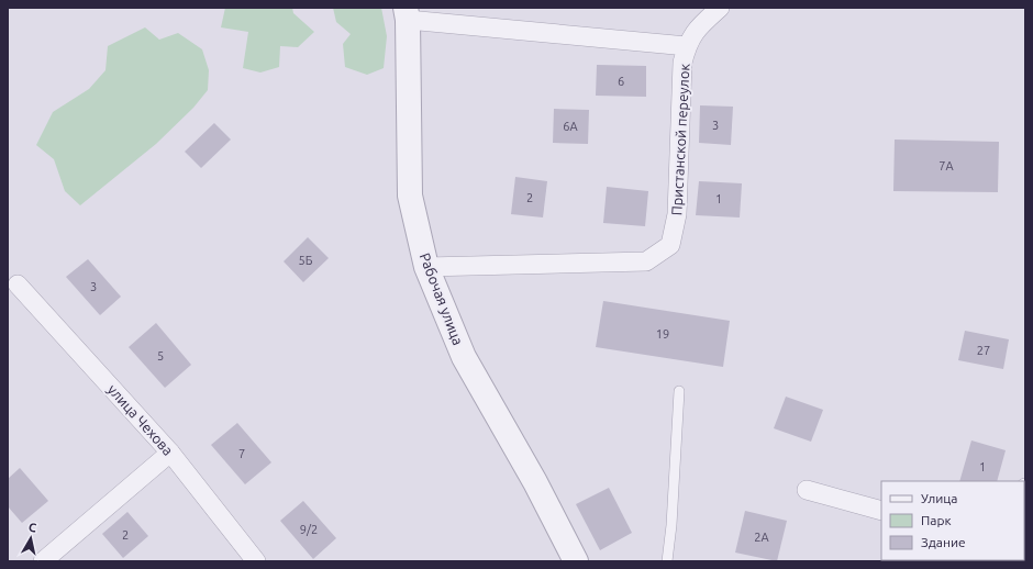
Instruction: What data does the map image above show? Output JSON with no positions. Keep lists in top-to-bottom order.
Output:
{
  "streets": {
    "street": ["Пристанской переулок", "Рабочая улица", "улица Чехова"]
  },
  "crossings": [
    ["Пристанской переулок", "Рабочая улица"]
  ],
  "house_numbers": [
    "6",
    "3",
    "6А",
    "7А",
    "2",
    "1",
    "5Б",
    "3",
    "19",
    "27",
    "5",
    "7",
    "1",
    "9/2",
    "2",
    "2А"
  ],
  "legend": ["Улица", "Парк", "Здание"],
  "north": "top"
}
